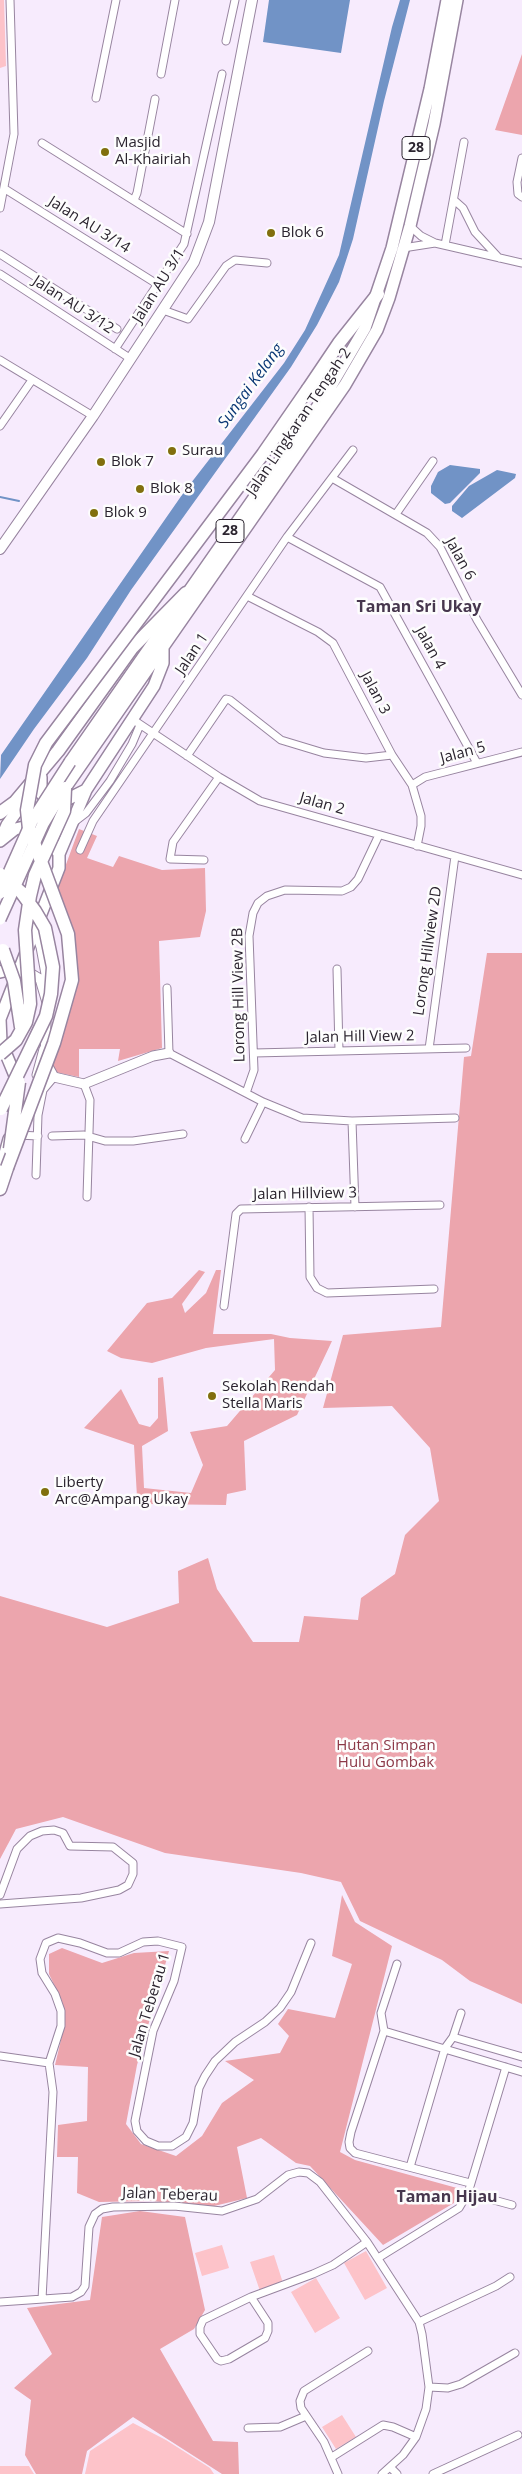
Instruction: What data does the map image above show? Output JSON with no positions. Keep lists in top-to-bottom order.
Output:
{
  "streets": {
    "highway": ["28", "Jalan Lingkaran Tengah 2"],
    "main road": ["Jalan AU 3/1"],
    "street": [
      "Jalan AU 3/14",
      "Jalan AU 3/12",
      "Jalan 6",
      "Jalan 4",
      "Jalan 1",
      "Jalan 3",
      "Jalan 5",
      "Jalan 2",
      "Lorong Hillview 2D",
      "Lorong Hill View 2B",
      "Jalan Hill View 2",
      "Jalan Hillview 3",
      "Jalan Teberau 1",
      "Jalan Teberau"
    ]
  },
  "crossings": [
    ["Jalan AU 3/1", "Jalan AU 3/12"],
    ["Jalan 6", "Jalan 1"],
    ["Jalan 4", "Jalan 1"],
    ["Jalan 4", "Jalan 5"],
    ["Jalan 1", "Jalan 3"],
    ["Jalan 1", "Jalan 2"],
    ["Jalan 3", "Jalan 5"],
    ["Jalan 3", "Jalan 2"],
    ["Jalan 2", "Lorong Hillview 2D"],
    ["Jalan 2", "Lorong Hill View 2B"],
    ["Lorong Hillview 2D", "Jalan Hill View 2"],
    ["Lorong Hill View 2B", "Jalan Hill View 2"],
    ["Jalan Teberau 1", "Jalan Teberau"]
  ],
  "districts": ["Taman Sri Ukay", "Taman Hijau"],
  "water": ["Sungai Kelang"],
  "parks": ["Hutan Simpan Hulu Gombak"],
  "places": [
    "Masjid Al-Khairiah",
    "Blok 6",
    "Surau",
    "Blok 7",
    "Blok 8",
    "Blok 9",
    "Sekolah Rendah Stella Maris",
    "Liberty Arc@Ampang Ukay"
  ]
}
